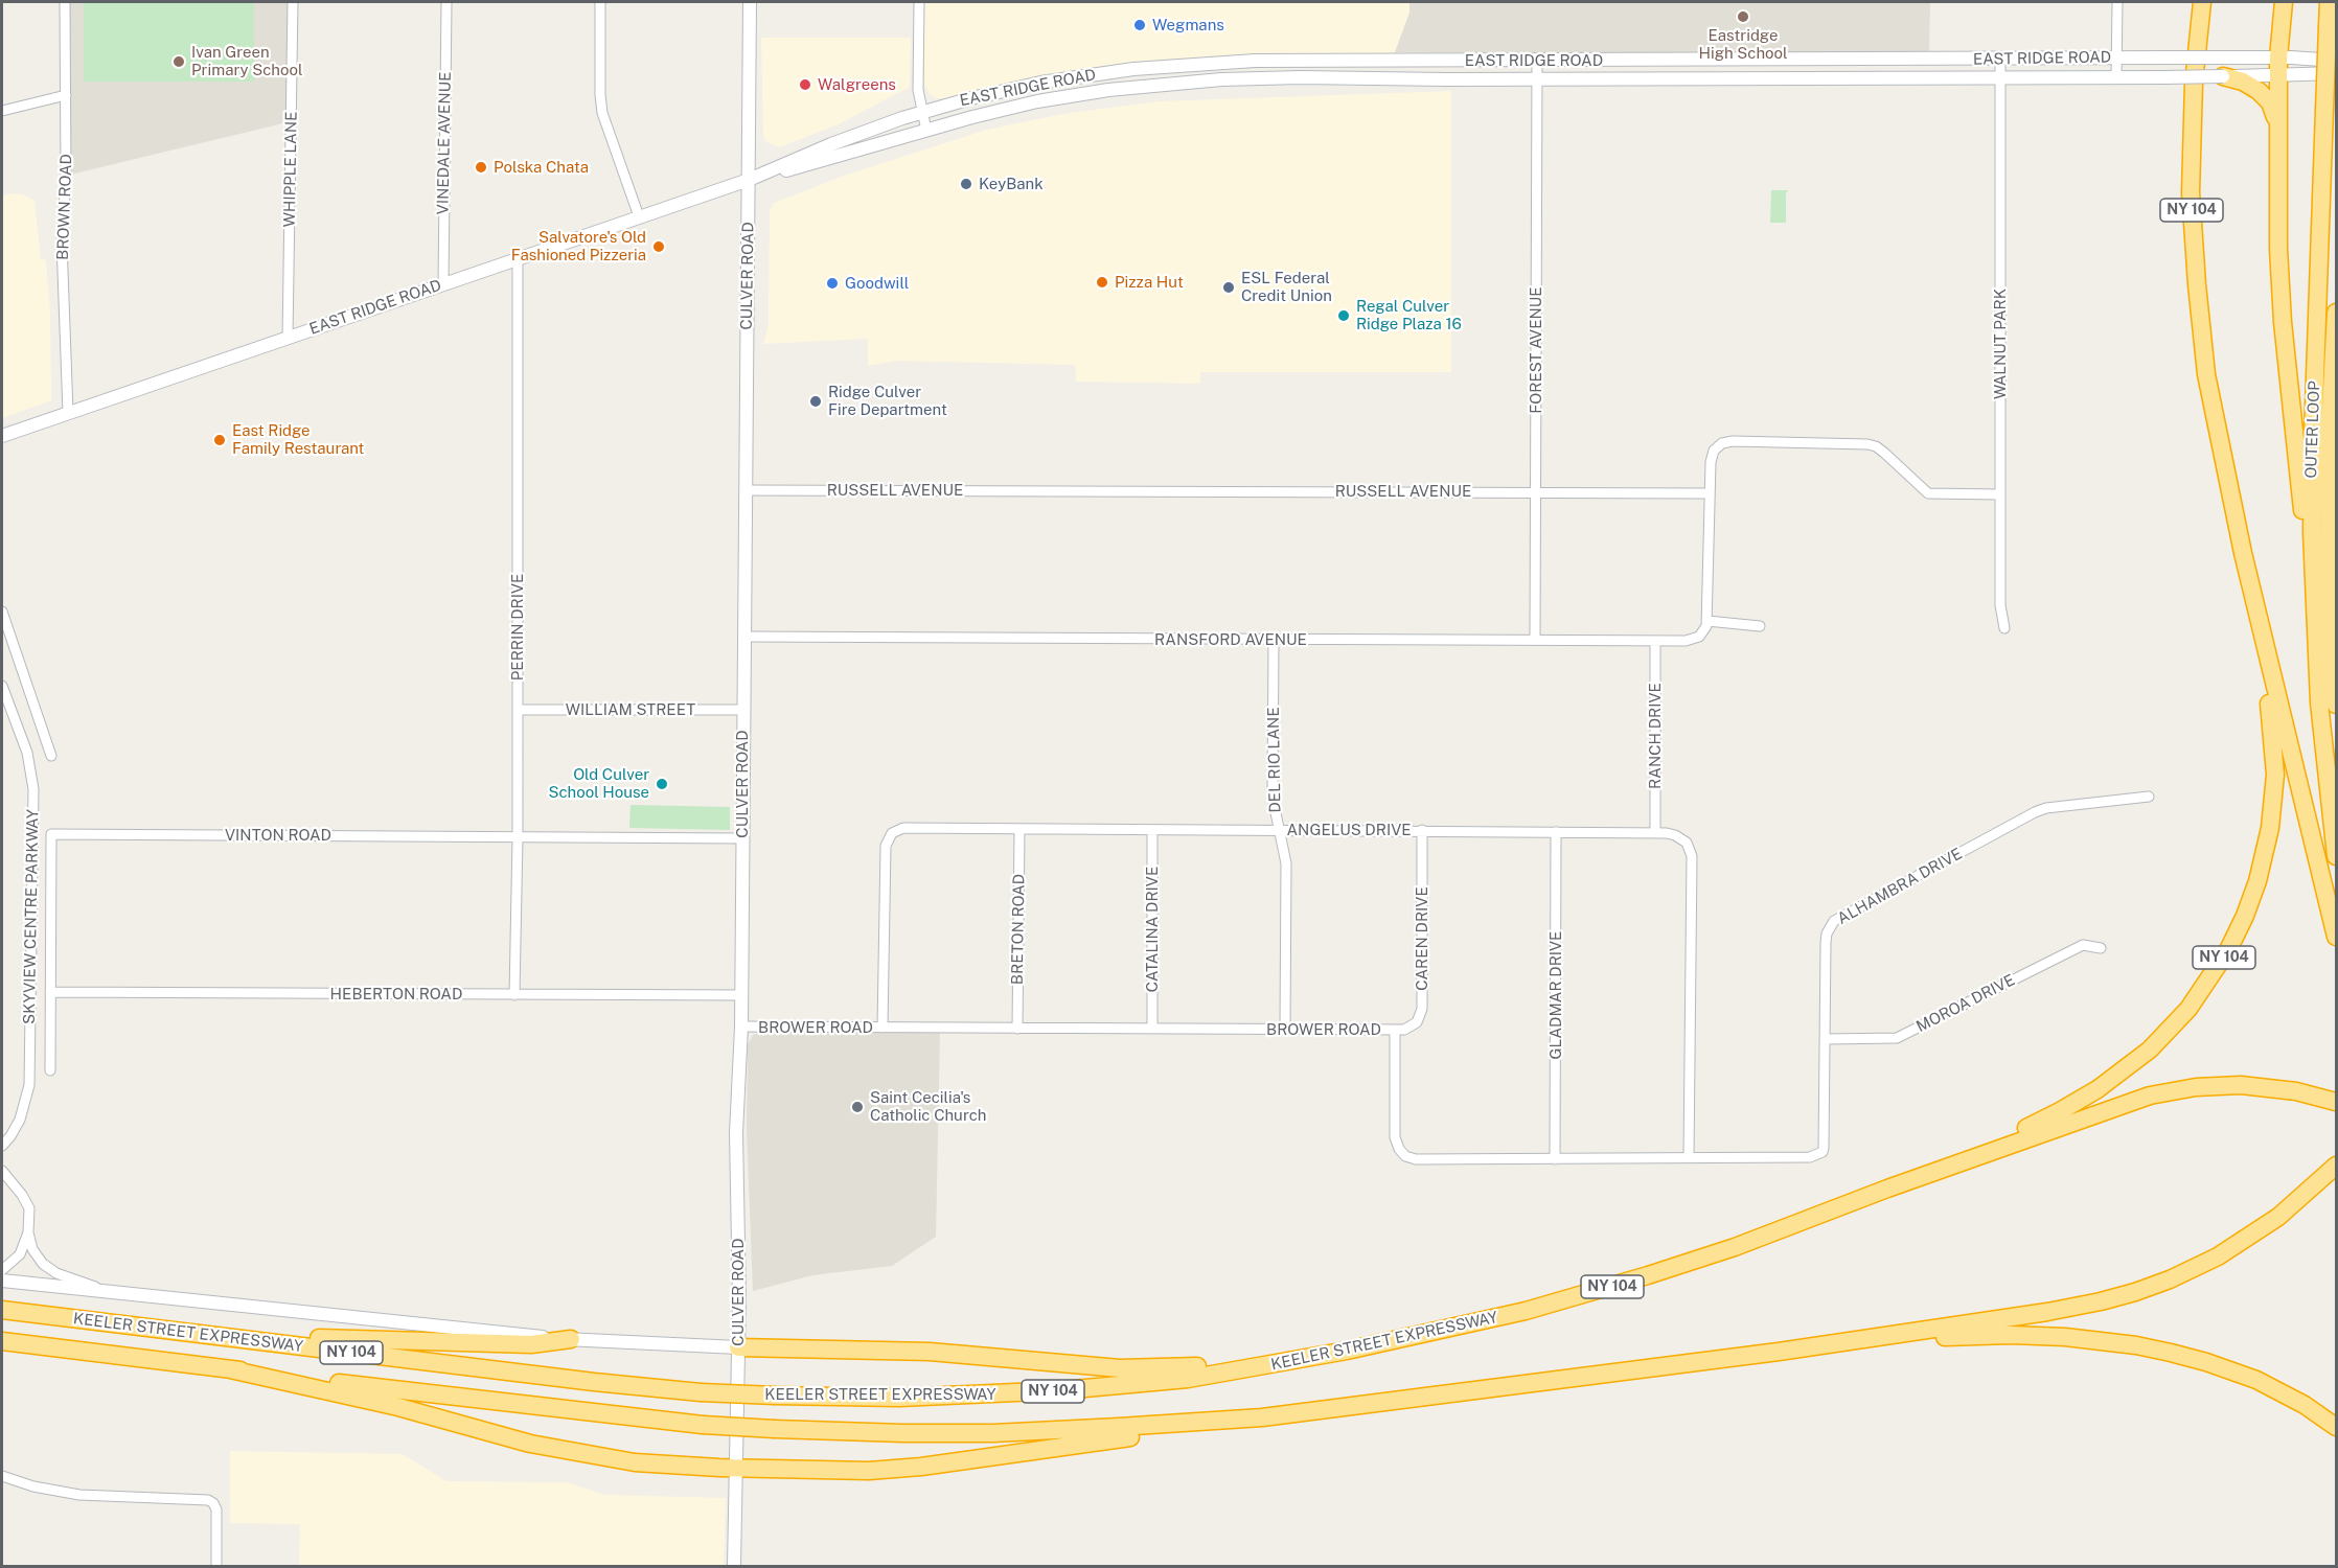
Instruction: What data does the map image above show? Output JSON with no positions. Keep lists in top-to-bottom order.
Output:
{
  "streets": {
    "highway": ["NY 104", "OUTER LOOP", "KEELER STREET EXPRESSWAY"],
    "main road": ["EAST RIDGE ROAD", "CULVER ROAD"],
    "street": [
      "VINEDALE AVENUE",
      "WHIPPLE LANE",
      "BROWN ROAD",
      "WALNUT PARK",
      "FOREST AVENUE",
      "RUSSELL AVENUE",
      "PERRIN DRIVE",
      "RANSFORD AVENUE",
      "WILLIAM STREET",
      "RANCH DRIVE",
      "DEL RIO LANE",
      "ANGELUS DRIVE",
      "VINTON ROAD",
      "ALHAMBRA DRIVE",
      "SKYVIEW CENTRE PARKWAY",
      "BRETON ROAD",
      "CATALINA DRIVE",
      "CAREN DRIVE",
      "HEBERTON ROAD",
      "GLADMAR DRIVE",
      "MOROA DRIVE",
      "BROWER ROAD"
    ]
  },
  "crossings": [
    ["EAST RIDGE ROAD", "VINEDALE AVENUE"],
    ["EAST RIDGE ROAD", "WHIPPLE LANE"],
    ["EAST RIDGE ROAD", "BROWN ROAD"],
    ["EAST RIDGE ROAD", "CULVER ROAD"],
    ["EAST RIDGE ROAD", "WALNUT PARK"],
    ["EAST RIDGE ROAD", "FOREST AVENUE"],
    ["EAST RIDGE ROAD", "PERRIN DRIVE"],
    ["NY 104", "KEELER STREET EXPRESSWAY"],
    ["CULVER ROAD", "RUSSELL AVENUE"],
    ["CULVER ROAD", "RANSFORD AVENUE"],
    ["CULVER ROAD", "WILLIAM STREET"],
    ["CULVER ROAD", "VINTON ROAD"],
    ["CULVER ROAD", "HEBERTON ROAD"],
    ["CULVER ROAD", "BROWER ROAD"],
    ["FOREST AVENUE", "RUSSELL AVENUE"],
    ["FOREST AVENUE", "RANSFORD AVENUE"],
    ["PERRIN DRIVE", "WILLIAM STREET"],
    ["PERRIN DRIVE", "VINTON ROAD"],
    ["PERRIN DRIVE", "HEBERTON ROAD"],
    ["RANSFORD AVENUE", "RANCH DRIVE"],
    ["RANSFORD AVENUE", "DEL RIO LANE"],
    ["RANCH DRIVE", "ANGELUS DRIVE"],
    ["DEL RIO LANE", "ANGELUS DRIVE"],
    ["DEL RIO LANE", "BROWER ROAD"],
    ["ANGELUS DRIVE", "BRETON ROAD"],
    ["ANGELUS DRIVE", "CATALINA DRIVE"],
    ["ANGELUS DRIVE", "CAREN DRIVE"],
    ["ANGELUS DRIVE", "GLADMAR DRIVE"],
    ["ANGELUS DRIVE", "BROWER ROAD"],
    ["VINTON ROAD", "HEBERTON ROAD"],
    ["ALHAMBRA DRIVE", "MOROA DRIVE"],
    ["ALHAMBRA DRIVE", "BROWER ROAD"],
    ["BRETON ROAD", "BROWER ROAD"],
    ["CATALINA DRIVE", "BROWER ROAD"],
    ["CAREN DRIVE", "BROWER ROAD"],
    ["GLADMAR DRIVE", "BROWER ROAD"]
  ],
  "places": [
    "Eastridge High School",
    "Wegmans",
    "Ivan Green Primary School",
    "Walgreens",
    "Polska Chata",
    "KeyBank",
    "Salvatore's Old Fashioned Pizzeria",
    "Pizza Hut",
    "Goodwill",
    "ESL Federal Credit Union",
    "Regal Culver Ridge Plaza 16",
    "Ridge Culver Fire Department",
    "East Ridge Family Restaurant",
    "Old Culver School House",
    "Saint Cecilia's Catholic Church"
  ]
}
